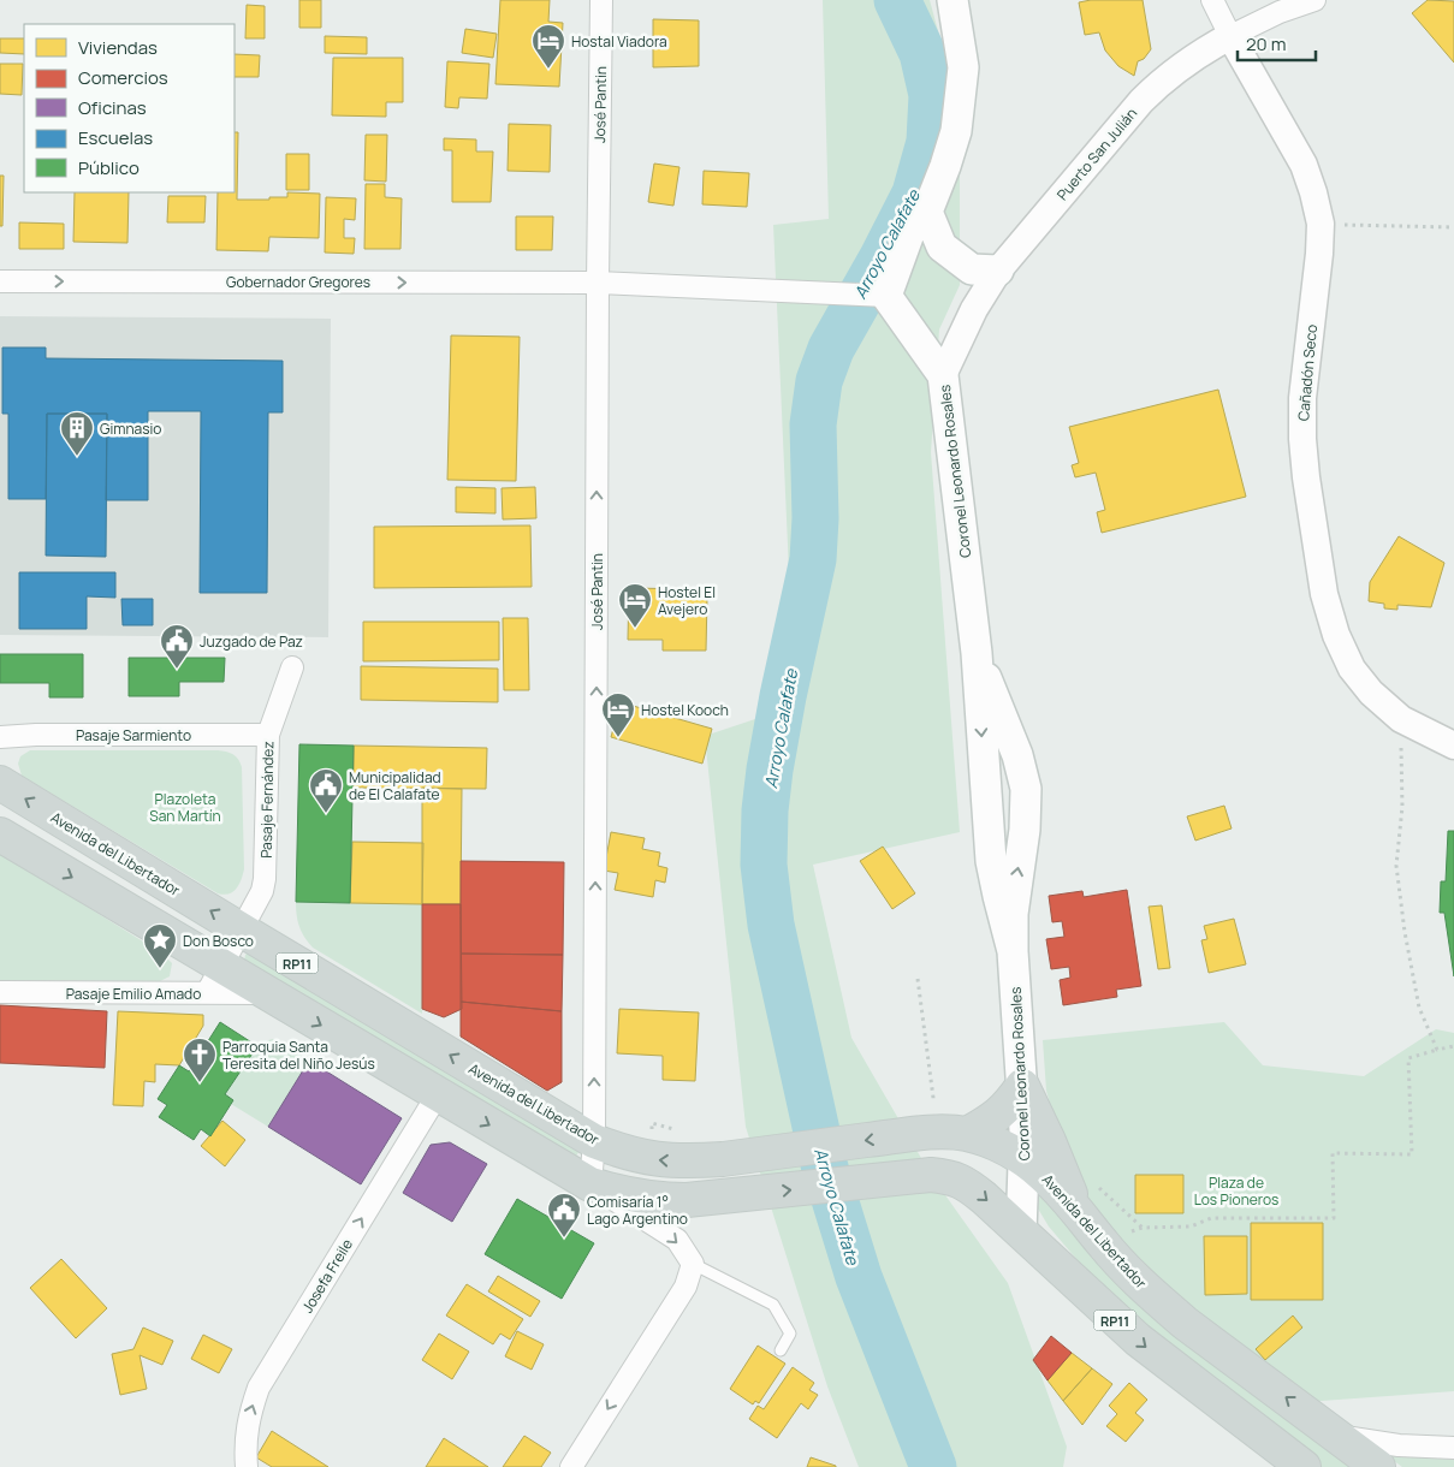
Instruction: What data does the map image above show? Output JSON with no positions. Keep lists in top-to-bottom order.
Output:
{
  "streets": {
    "main road": ["Coronel Leonardo Rosales", "Avenida del Libertador", "RP11"],
    "street": [
      "José Pantin",
      "Puerto San Julián",
      "Gobernador Gregores",
      "Cañadón Seco",
      "Pasaje Sarmiento",
      "Pasaje Fernández",
      "Pasaje Emilio Amado",
      "Josefa Freile"
    ]
  },
  "crossings": [
    ["José Pantin", "Gobernador Gregores"],
    ["José Pantin", "Avenida del Libertador"],
    ["José Pantin", "RP11"],
    ["Puerto San Julián", "Cañadón Seco"],
    ["Puerto San Julián", "Coronel Leonardo Rosales"],
    ["Gobernador Gregores", "Coronel Leonardo Rosales"],
    ["Coronel Leonardo Rosales", "Avenida del Libertador"],
    ["Coronel Leonardo Rosales", "RP11"],
    ["Pasaje Sarmiento", "Pasaje Fernández"],
    ["Pasaje Fernández", "Avenida del Libertador"],
    ["Pasaje Fernández", "RP11"],
    ["Pasaje Fernández", "Pasaje Emilio Amado"],
    ["RP11", "Pasaje Emilio Amado"],
    ["RP11", "Josefa Freile"]
  ],
  "one_way": ["José Pantin", "Gobernador Gregores", "Josefa Freile"],
  "water": ["Arroyo Calafate"],
  "parks": ["Plazoleta San Martín", "Plaza de Los Pioneros"],
  "places": {
    "hotel": ["Hostal Viadora", "Hostel El Avejero", "Hostel Kooch"],
    "building": ["Gimnasio"],
    "public building": ["Juzgado de Paz", "Municipalidad de El Calafate", "Comisaría 1° Lago Argentino"],
    "place": ["Don Bosco"],
    "church": ["Parroquia Santa Teresita del Niño Jesús"]
  },
  "legend": [
    "Viviendas",
    "Comercios",
    "Oficinas",
    "Escuelas",
    "Público"
  ],
  "scale_bar": "20 m"
}
